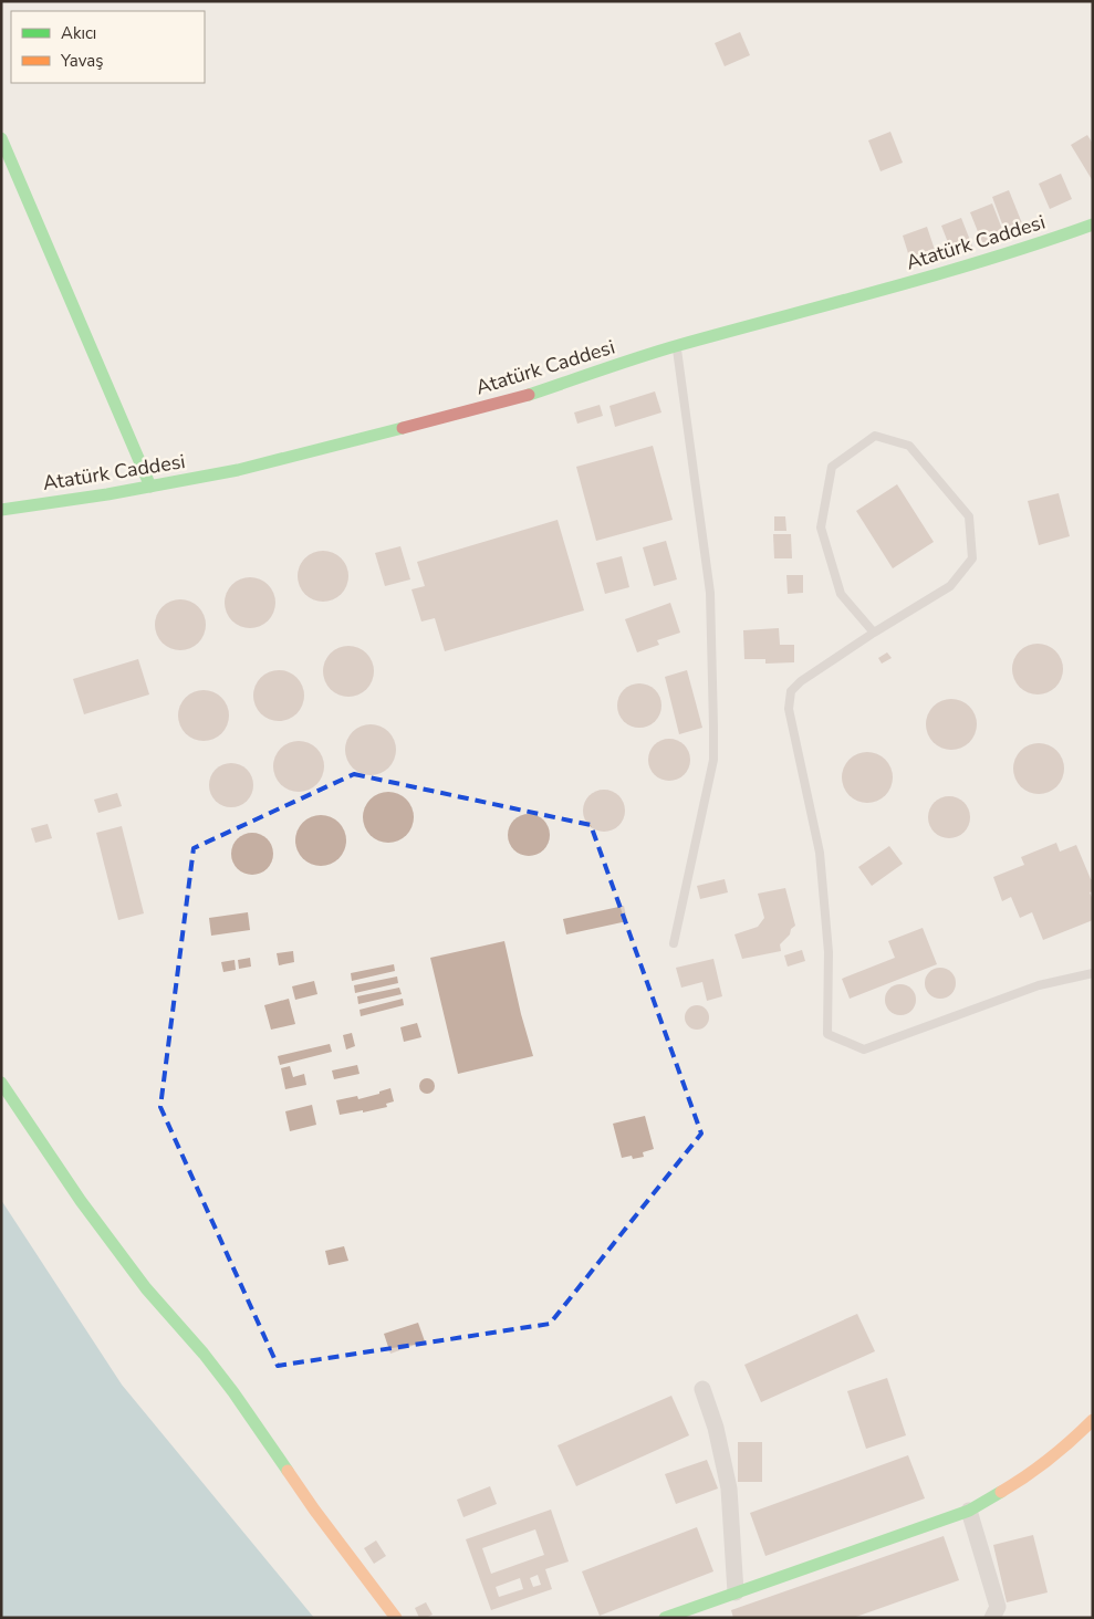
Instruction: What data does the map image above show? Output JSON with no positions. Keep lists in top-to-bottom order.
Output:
{
  "streets": {
    "street": ["Atatürk Caddesi"]
  },
  "legend": ["Akıcı", "Yavaş"]
}
